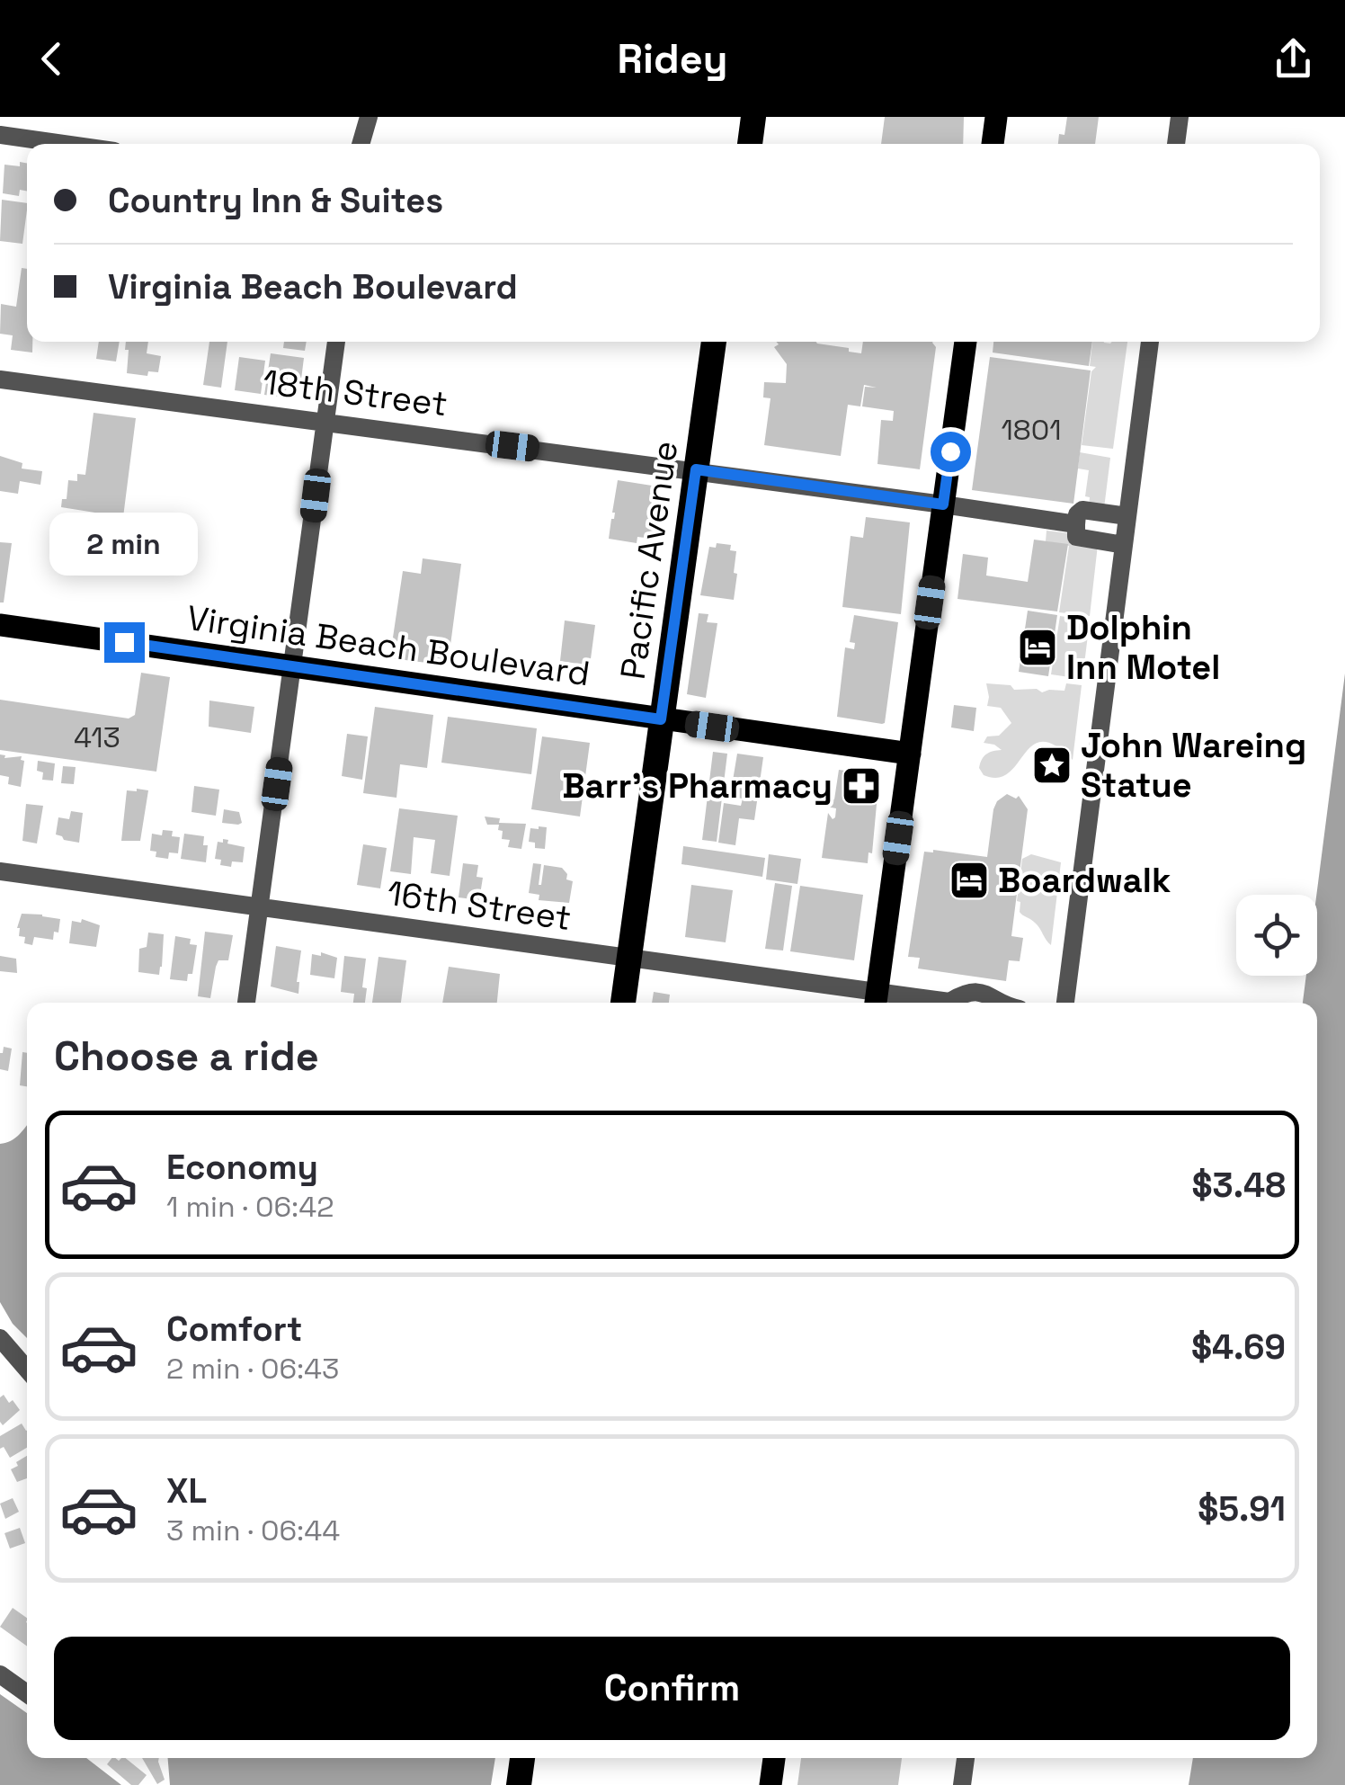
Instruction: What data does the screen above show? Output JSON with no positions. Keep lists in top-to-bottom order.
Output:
{
  "streets": {
    "highway": ["Pacific Avenue"],
    "main road": ["Virginia Beach Boulevard"],
    "street": ["18th Street", "16th Street"]
  },
  "crossings": [
    ["18th Street", "Pacific Avenue"],
    ["Pacific Avenue", "Virginia Beach Boulevard"],
    ["Pacific Avenue", "16th Street"]
  ],
  "places": {
    "hotel": ["Dolphin Inn Motel", "Boardwalk"],
    "place": ["John Wareing Statue"],
    "pharmacy": ["Barr's Pharmacy"]
  },
  "house_numbers": ["1801", "413"],
  "page": {
    "header": "Ridey",
    "banner": ["Country Inn & Suites", "Virginia Beach Boulevard"],
    "bubble": "2 min",
    "heading": "Choose a ride",
    "list": [
      {
        "name": "Economy",
        "note": "1 min · 06:42",
        "value": "$3.48"
      },
      {
        "name": "Comfort",
        "note": "2 min · 06:43",
        "value": "$4.69"
      },
      {
        "name": "XL",
        "note": "3 min · 06:44",
        "value": "$5.91"
      }
    ],
    "buttons": "Confirm"
  }
}
